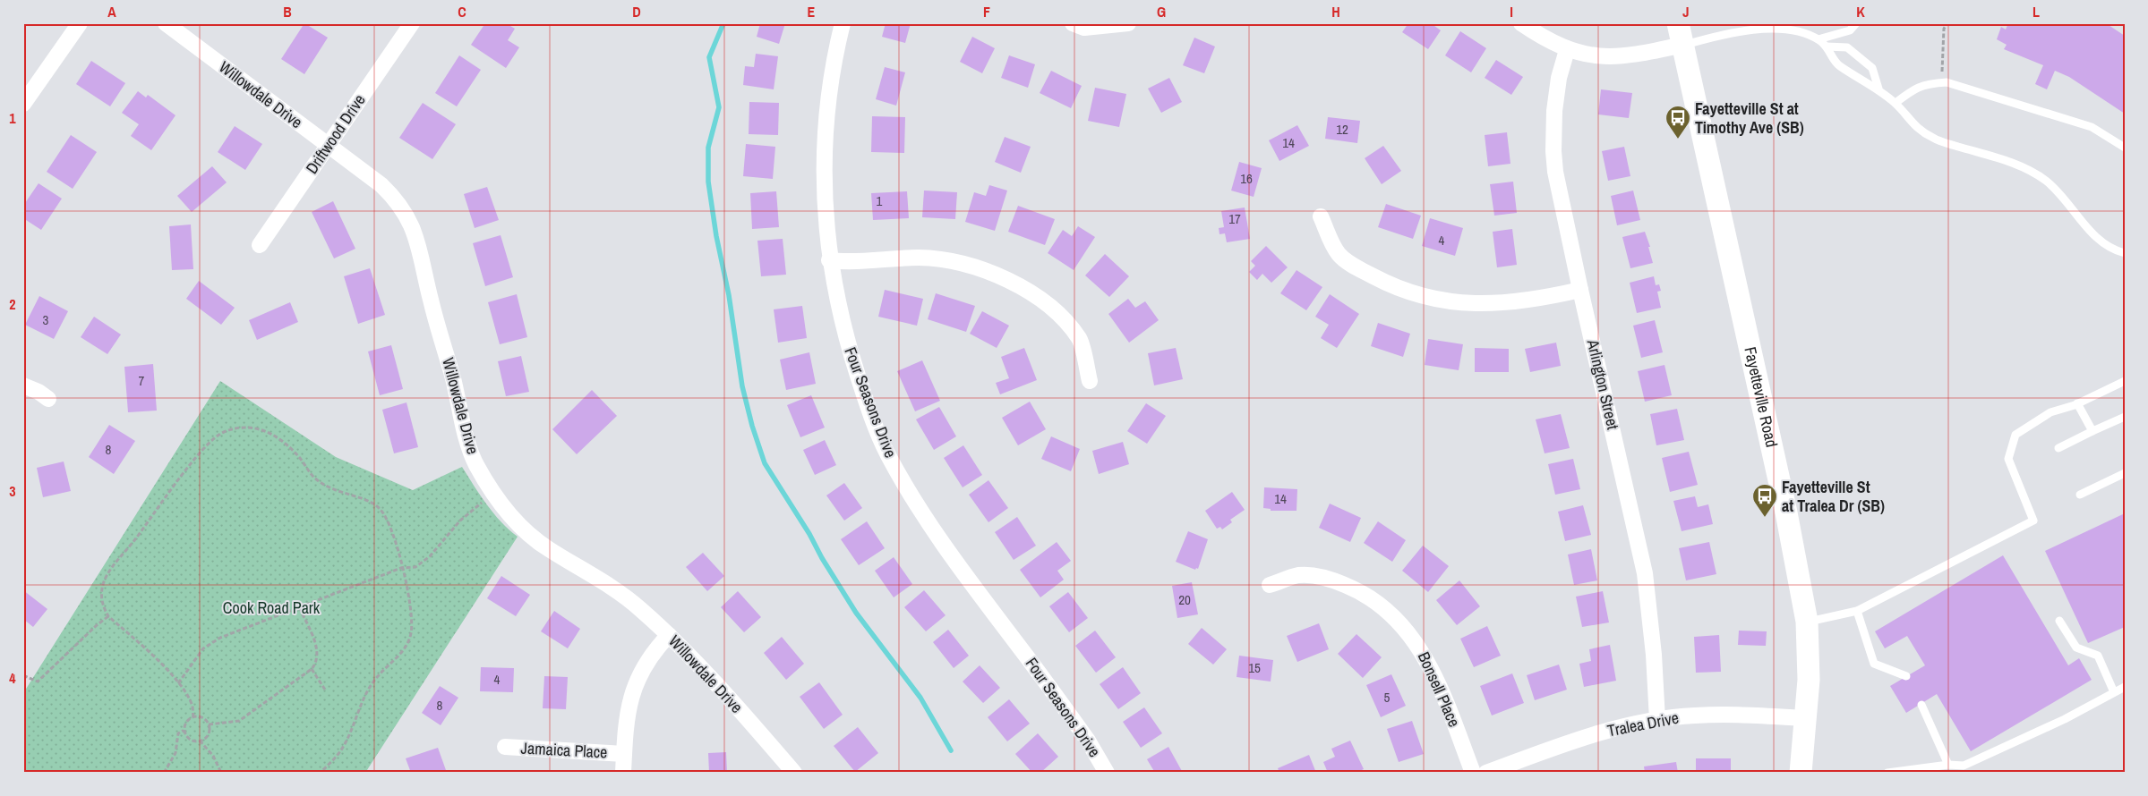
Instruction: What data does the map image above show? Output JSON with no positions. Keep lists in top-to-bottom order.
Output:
{
  "streets": {
    "main road": ["Fayetteville Road"],
    "street": [
      "Willowdale Drive",
      "Driftwood Drive",
      "Arlington Street",
      "Four Seasons Drive",
      "Bonsell Place",
      "Tralea Drive",
      "Jamaica Place"
    ]
  },
  "crossings": [
    ["Willowdale Drive", "Driftwood Drive"],
    ["Arlington Street", "Tralea Drive"],
    ["Fayetteville Road", "Tralea Drive"]
  ],
  "parks": ["Cook Road Park"],
  "places": {
    "bus stop": ["Fayetteville St at Timothy Ave (SB)", "Fayetteville St at Tralea Dr (SB)"]
  },
  "house_numbers": [
    "12",
    "14",
    "16",
    "1",
    "17",
    "4",
    "3",
    "7",
    "8",
    "14",
    "20",
    "15",
    "4",
    "5",
    "8"
  ],
  "grid": {
    "columns": [
      "A",
      "B",
      "C",
      "D",
      "E",
      "F",
      "G",
      "H",
      "I",
      "J",
      "K",
      "L"
    ],
    "rows": [
      "1",
      "2",
      "3",
      "4"
    ]
  }
}
